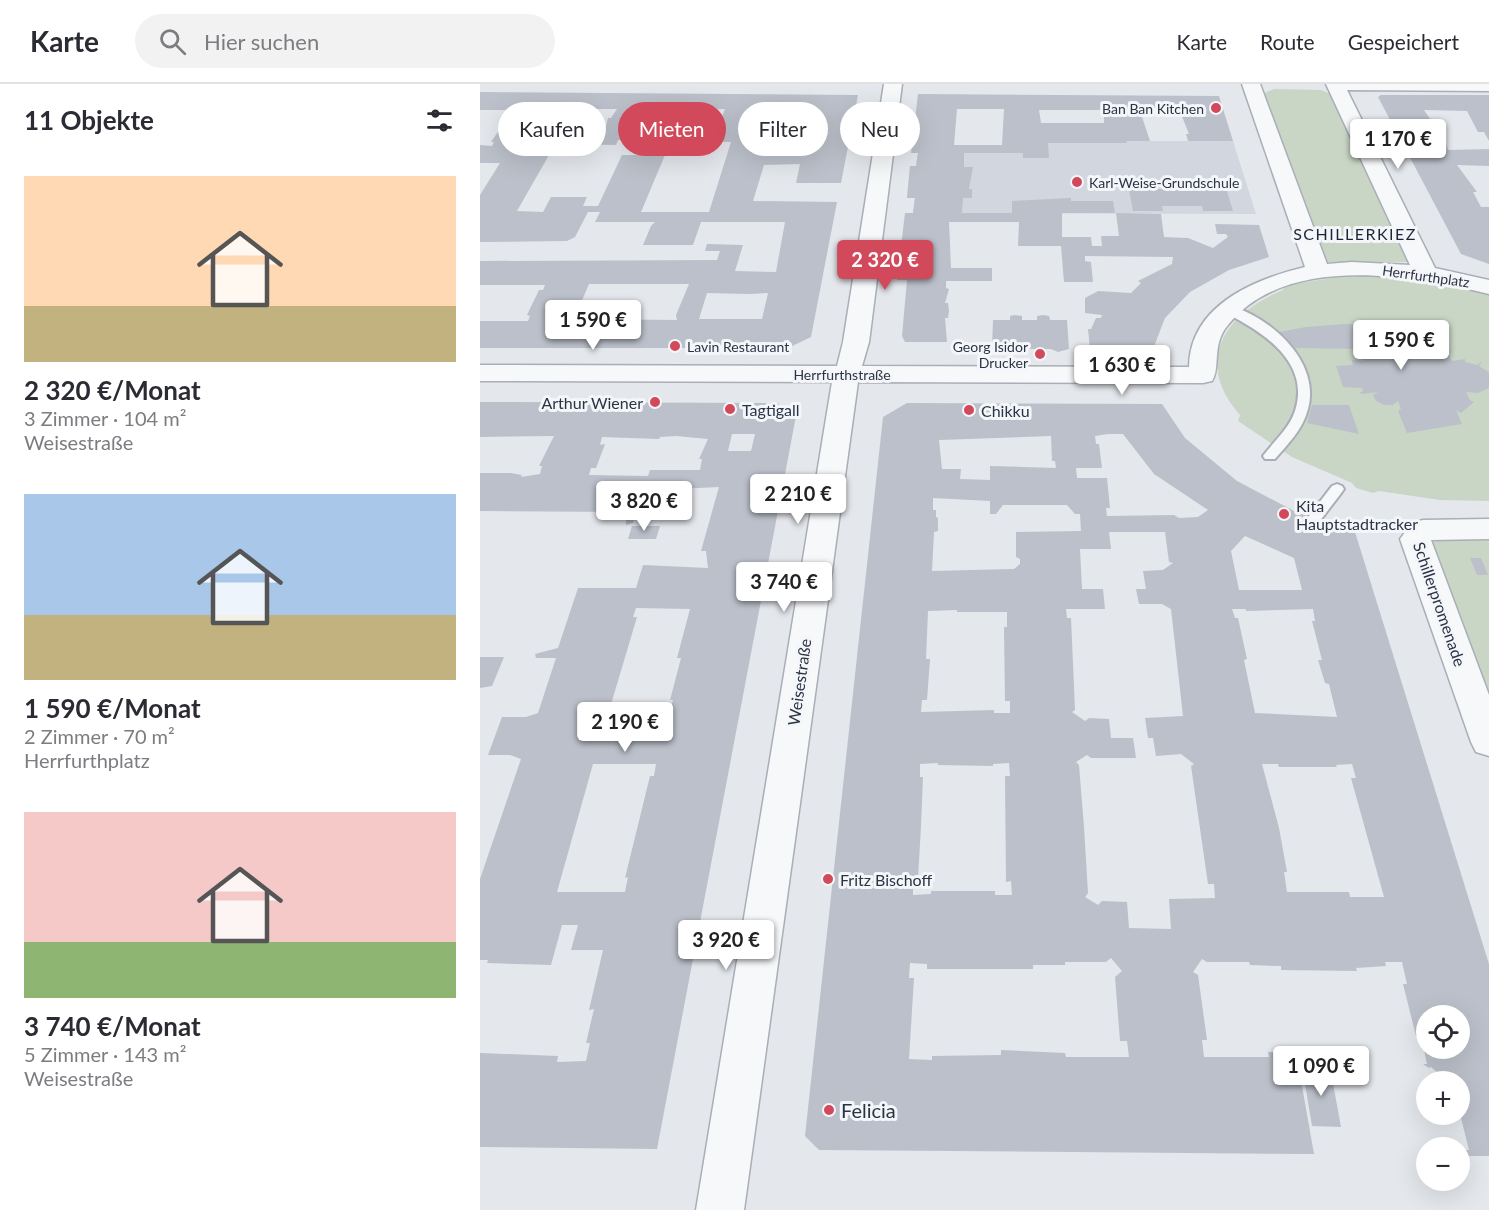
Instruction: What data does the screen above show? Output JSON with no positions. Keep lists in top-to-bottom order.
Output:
{
  "streets": {
    "street": [
      "Herrfurthplatz",
      "Herrfurthstraße",
      "Schillerpromenade",
      "Weisestraße"
    ]
  },
  "crossings": [
    ["Herrfurthplatz", "Herrfurthstraße"],
    ["Herrfurthstraße", "Weisestraße"]
  ],
  "districts": ["SCHILLERKIEZ"],
  "places": [
    "Ban Ban Kitchen",
    "Karl-Weise-Grundschule",
    "Lavin Restaurant",
    "Georg Isidor Drucker",
    "Arthur Wiener",
    "Tagtigall",
    "Chikku",
    "Kita Hauptstadtracker",
    "Fritz Bischoff",
    "Felicia"
  ],
  "page": {
    "header": "Karte",
    "search": "Hier suchen",
    "nav": ["Karte", "Route", "Gespeichert"],
    "heading": "11 Objekte",
    "chip": [
      "Kaufen",
      "Mieten",
      "Filter",
      "Neu"
    ],
    "price": [
      "1 170 €",
      "2 320 €",
      "1 590 €",
      "1 590 €",
      "1 630 €",
      "2 210 €",
      "3 820 €",
      "3 740 €",
      "2 190 €",
      "3 920 €",
      "1 090 €"
    ],
    "list": [
      {
        "name": "2 320 €/Monat",
        "note": "3 Zimmer · 104 m² · Weisestraße"
      },
      {
        "name": "1 590 €/Monat",
        "note": "2 Zimmer · 70 m² · Herrfurthplatz"
      },
      {
        "name": "3 740 €/Monat",
        "note": "5 Zimmer · 143 m² · Weisestraße"
      }
    ],
    "map_buttons": ["+", "−"]
  }
}
